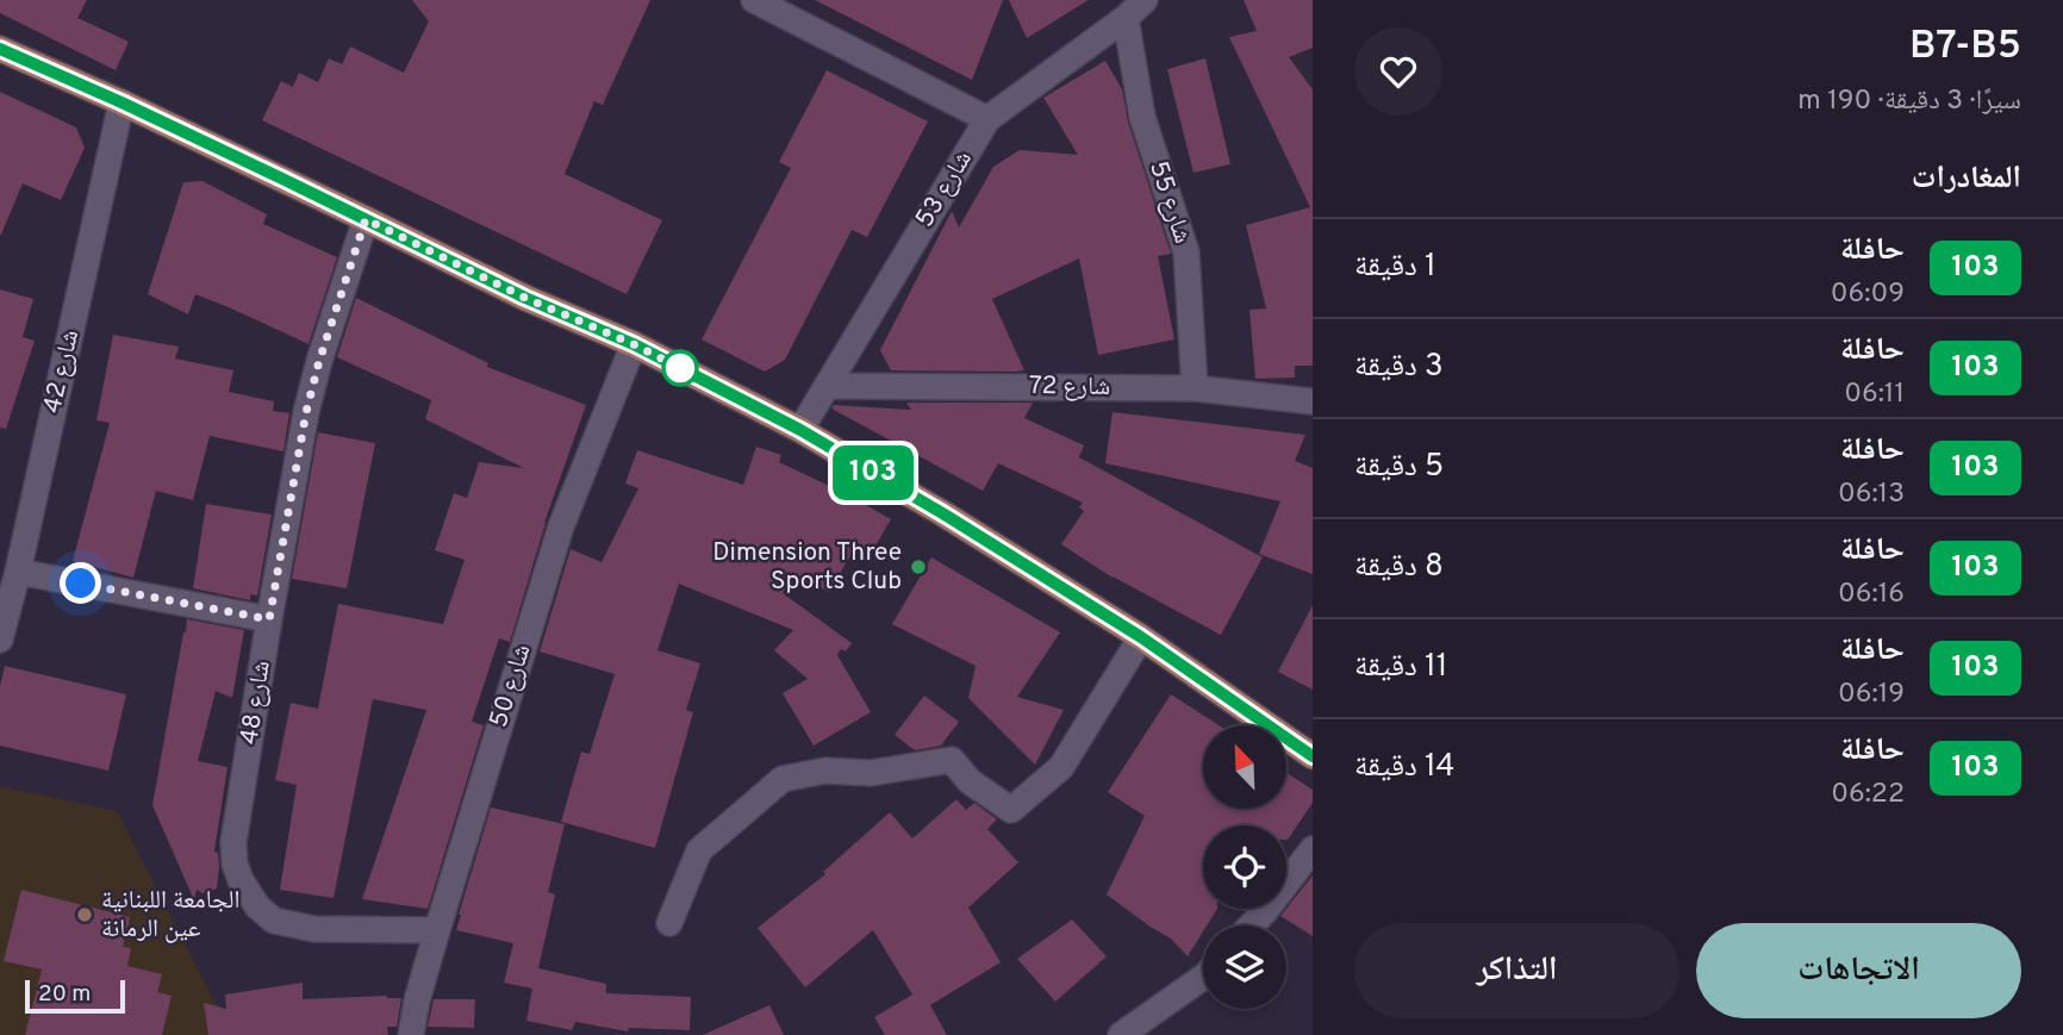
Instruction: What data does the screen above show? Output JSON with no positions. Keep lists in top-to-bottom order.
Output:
{
  "streets": {
    "street": [
      "شارع 53",
      "شارع 55",
      "شارع 42",
      "شارع 72",
      "شارع 50",
      "شارع 48"
    ]
  },
  "crossings": [
    ["شارع 53", "شارع 55"],
    ["شارع 53", "شارع 72"],
    ["شارع 55", "شارع 72"],
    ["شارع 50", "شارع 48"]
  ],
  "places": ["Dimension Three Sports Club", "الجامعة اللبنانية عين الرمانة"],
  "lines": ["bus line 103"],
  "scale_bar": "20 m",
  "north": "top left",
  "page": {
    "heading": [
      ["B7-B5", "سيرًا · 3 دقيقة · 190 m"],
      "المغادرات"
    ],
    "on_map": "103",
    "list": [
      {
        "mark": "103",
        "name": "حافلة",
        "note": "06:09",
        "value": "1 دقيقة"
      },
      {
        "mark": "103",
        "name": "حافلة",
        "note": "06:11",
        "value": "3 دقيقة"
      },
      {
        "mark": "103",
        "name": "حافلة",
        "note": "06:13",
        "value": "5 دقيقة"
      },
      {
        "mark": "103",
        "name": "حافلة",
        "note": "06:16",
        "value": "8 دقيقة"
      },
      {
        "mark": "103",
        "name": "حافلة",
        "note": "06:19",
        "value": "11 دقيقة"
      },
      {
        "mark": "103",
        "name": "حافلة",
        "note": "06:22",
        "value": "14 دقيقة"
      }
    ],
    "buttons": ["الاتجاهات", "التذاكر"],
    "scale": "20 m"
  }
}
